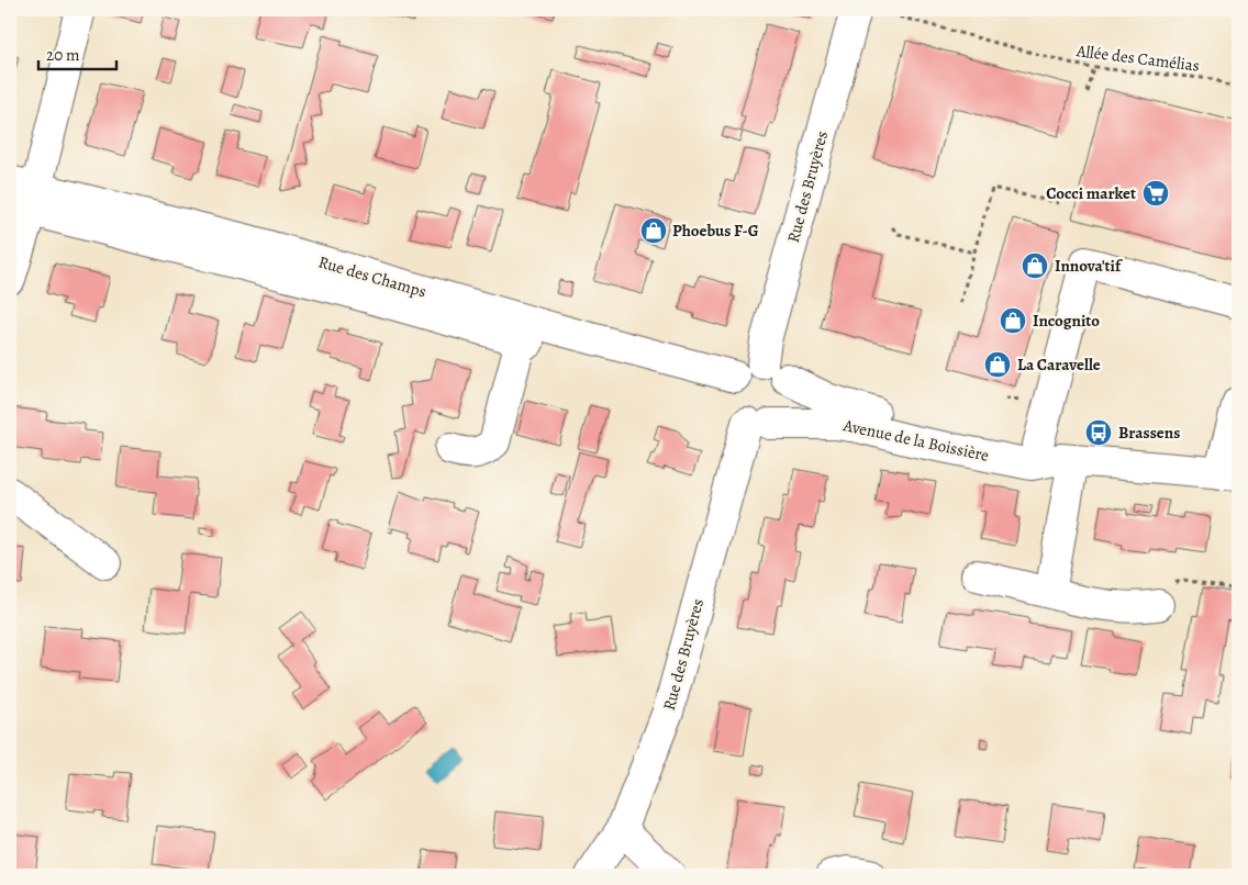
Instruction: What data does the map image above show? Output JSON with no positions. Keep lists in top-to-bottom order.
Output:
{
  "streets": {
    "street": ["Rue des Bruyères", "Rue des Champs", "Avenue de la Boissière"],
    "path": ["Allée des Camélias"]
  },
  "crossings": [
    ["Allée des Camélias", "Rue des Bruyères"],
    ["Rue des Bruyères", "Rue des Champs"],
    ["Rue des Bruyères", "Avenue de la Boissière"],
    ["Rue des Champs", "Avenue de la Boissière"]
  ],
  "places": {
    "supermarket": ["Cocci market"],
    "shop": [
      "Phoebus F-G",
      "Innova'tif",
      "Incognito",
      "La Caravelle"
    ],
    "bus stop": ["Brassens"]
  },
  "scale_bar": "20 m"
}
